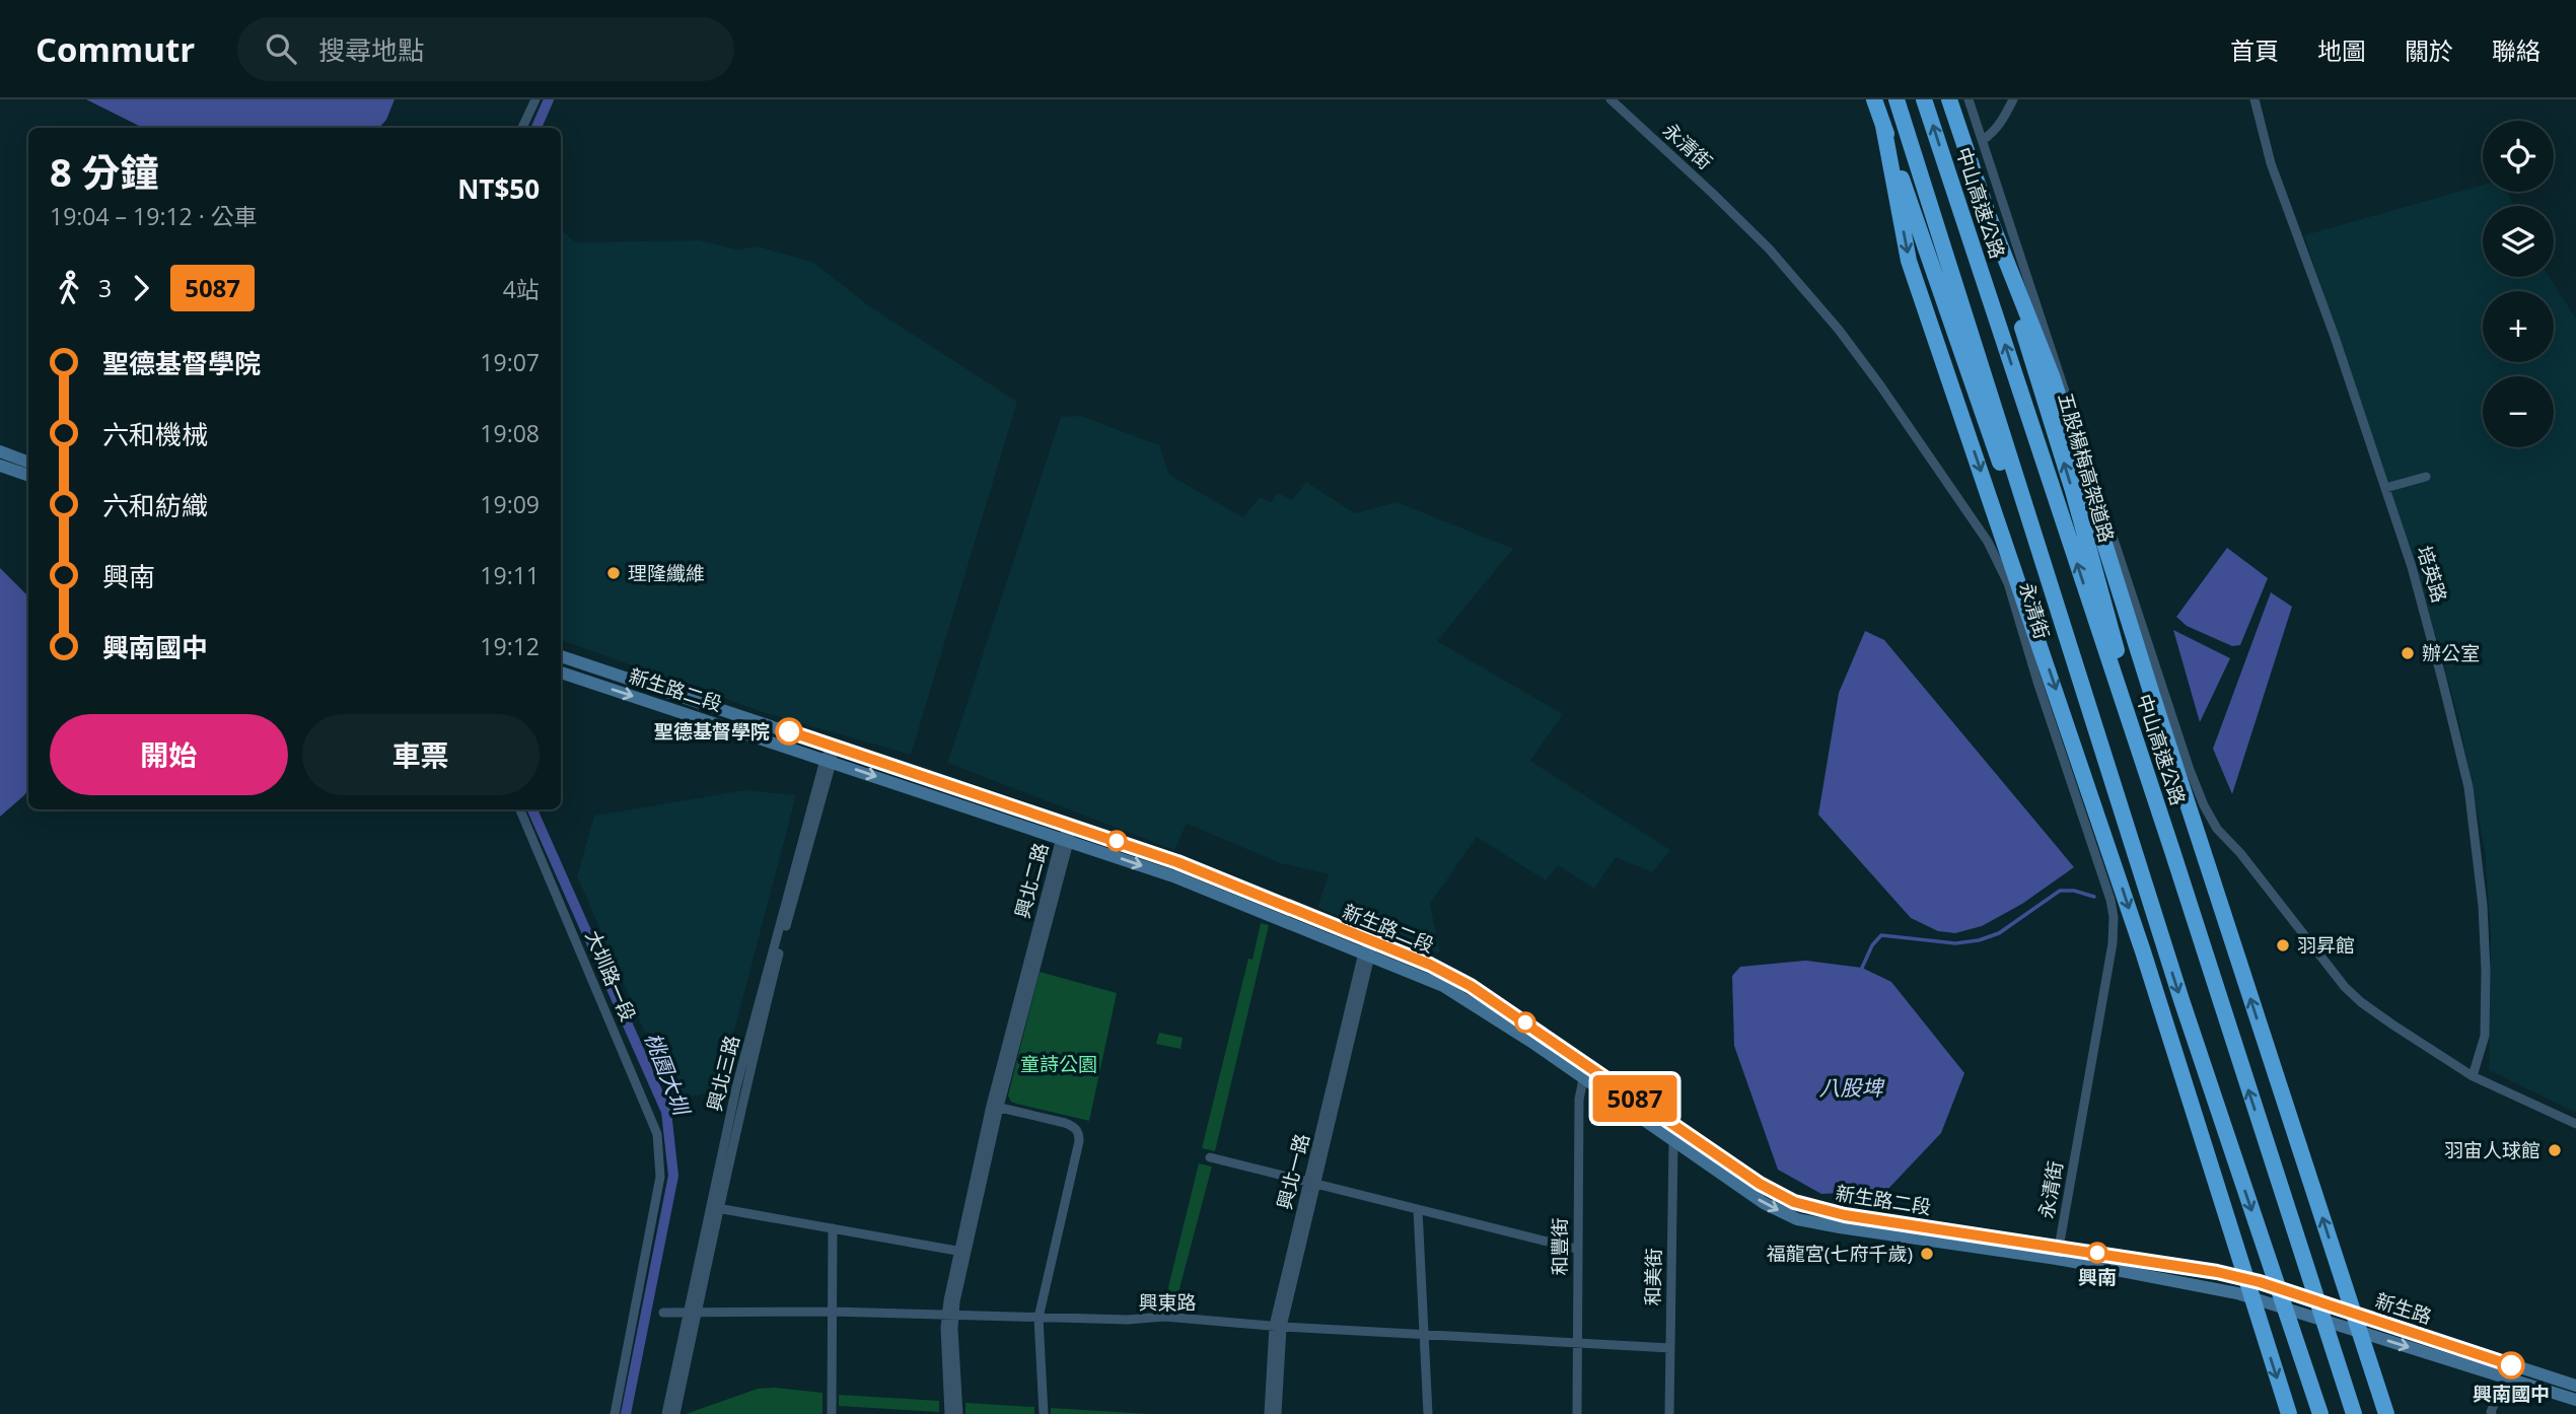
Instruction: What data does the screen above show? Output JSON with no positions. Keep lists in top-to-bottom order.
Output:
{
  "streets": {
    "highway": ["中山高速公路", "五股楊梅高架道路"],
    "main road": ["新生路二段", "新生路"],
    "street": [
      "永清街",
      "培英路",
      "興北二路",
      "大圳路一段",
      "興北三路",
      "興北一路",
      "和豐街",
      "和美街",
      "興東路"
    ]
  },
  "crossings": [
    ["永清街", "新生路二段"],
    ["中山高速公路", "五股楊梅高架道路"],
    ["新生路二段", "興北二路"],
    ["新生路二段", "興北三路"],
    ["新生路二段", "興北一路"],
    ["新生路二段", "和豐街"],
    ["新生路二段", "和美街"],
    ["新生路二段", "新生路"],
    ["興北二路", "興東路"],
    ["興北三路", "興東路"],
    ["興北一路", "興東路"],
    ["和豐街", "興東路"],
    ["和美街", "興東路"]
  ],
  "water": ["桃園大圳", "八股埤"],
  "parks": ["童詩公園"],
  "places": [
    "理隆纖維",
    "辦公室",
    "聖德基督學院",
    "羽昇館",
    "羽宙人球館",
    "興南",
    "福龍宮(七府千歲)",
    "興南國中"
  ],
  "lines": ["bus line 5087"],
  "page": {
    "header": "Commutr",
    "search": "搜尋地點",
    "nav": [
      "首頁",
      "地圖",
      "關於",
      "聯絡"
    ],
    "on_map": "5087",
    "map_buttons": ["+", "−"],
    "heading": ["8 分鐘", "19:04 – 19:12 · 公車", "NT$50"],
    "legs": ["3", "5087", "4站"],
    "list": [
      {
        "name": "聖德基督學院",
        "value": "19:07"
      },
      {
        "name": "六和機械",
        "value": "19:08"
      },
      {
        "name": "六和紡織",
        "value": "19:09"
      },
      {
        "name": "興南",
        "value": "19:11"
      },
      {
        "name": "興南國中",
        "value": "19:12"
      }
    ],
    "buttons": ["開始", "車票"]
  }
}
